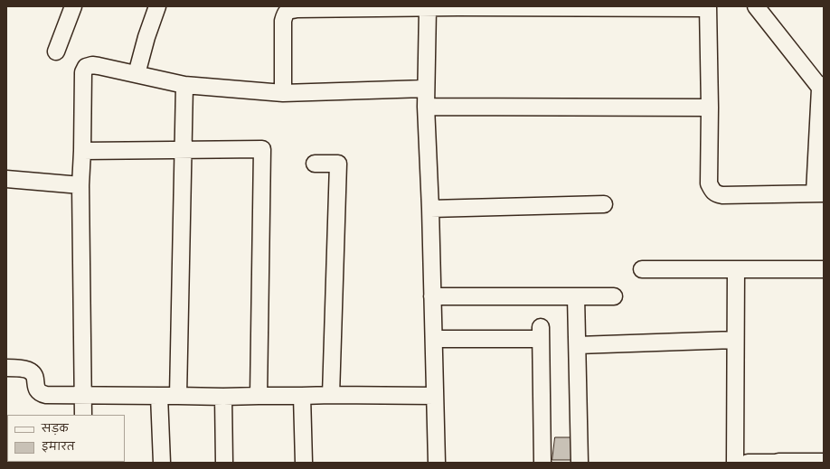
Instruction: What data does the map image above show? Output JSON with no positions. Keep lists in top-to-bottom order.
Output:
{
  "legend": ["सड़क", "इमारत"]
}
